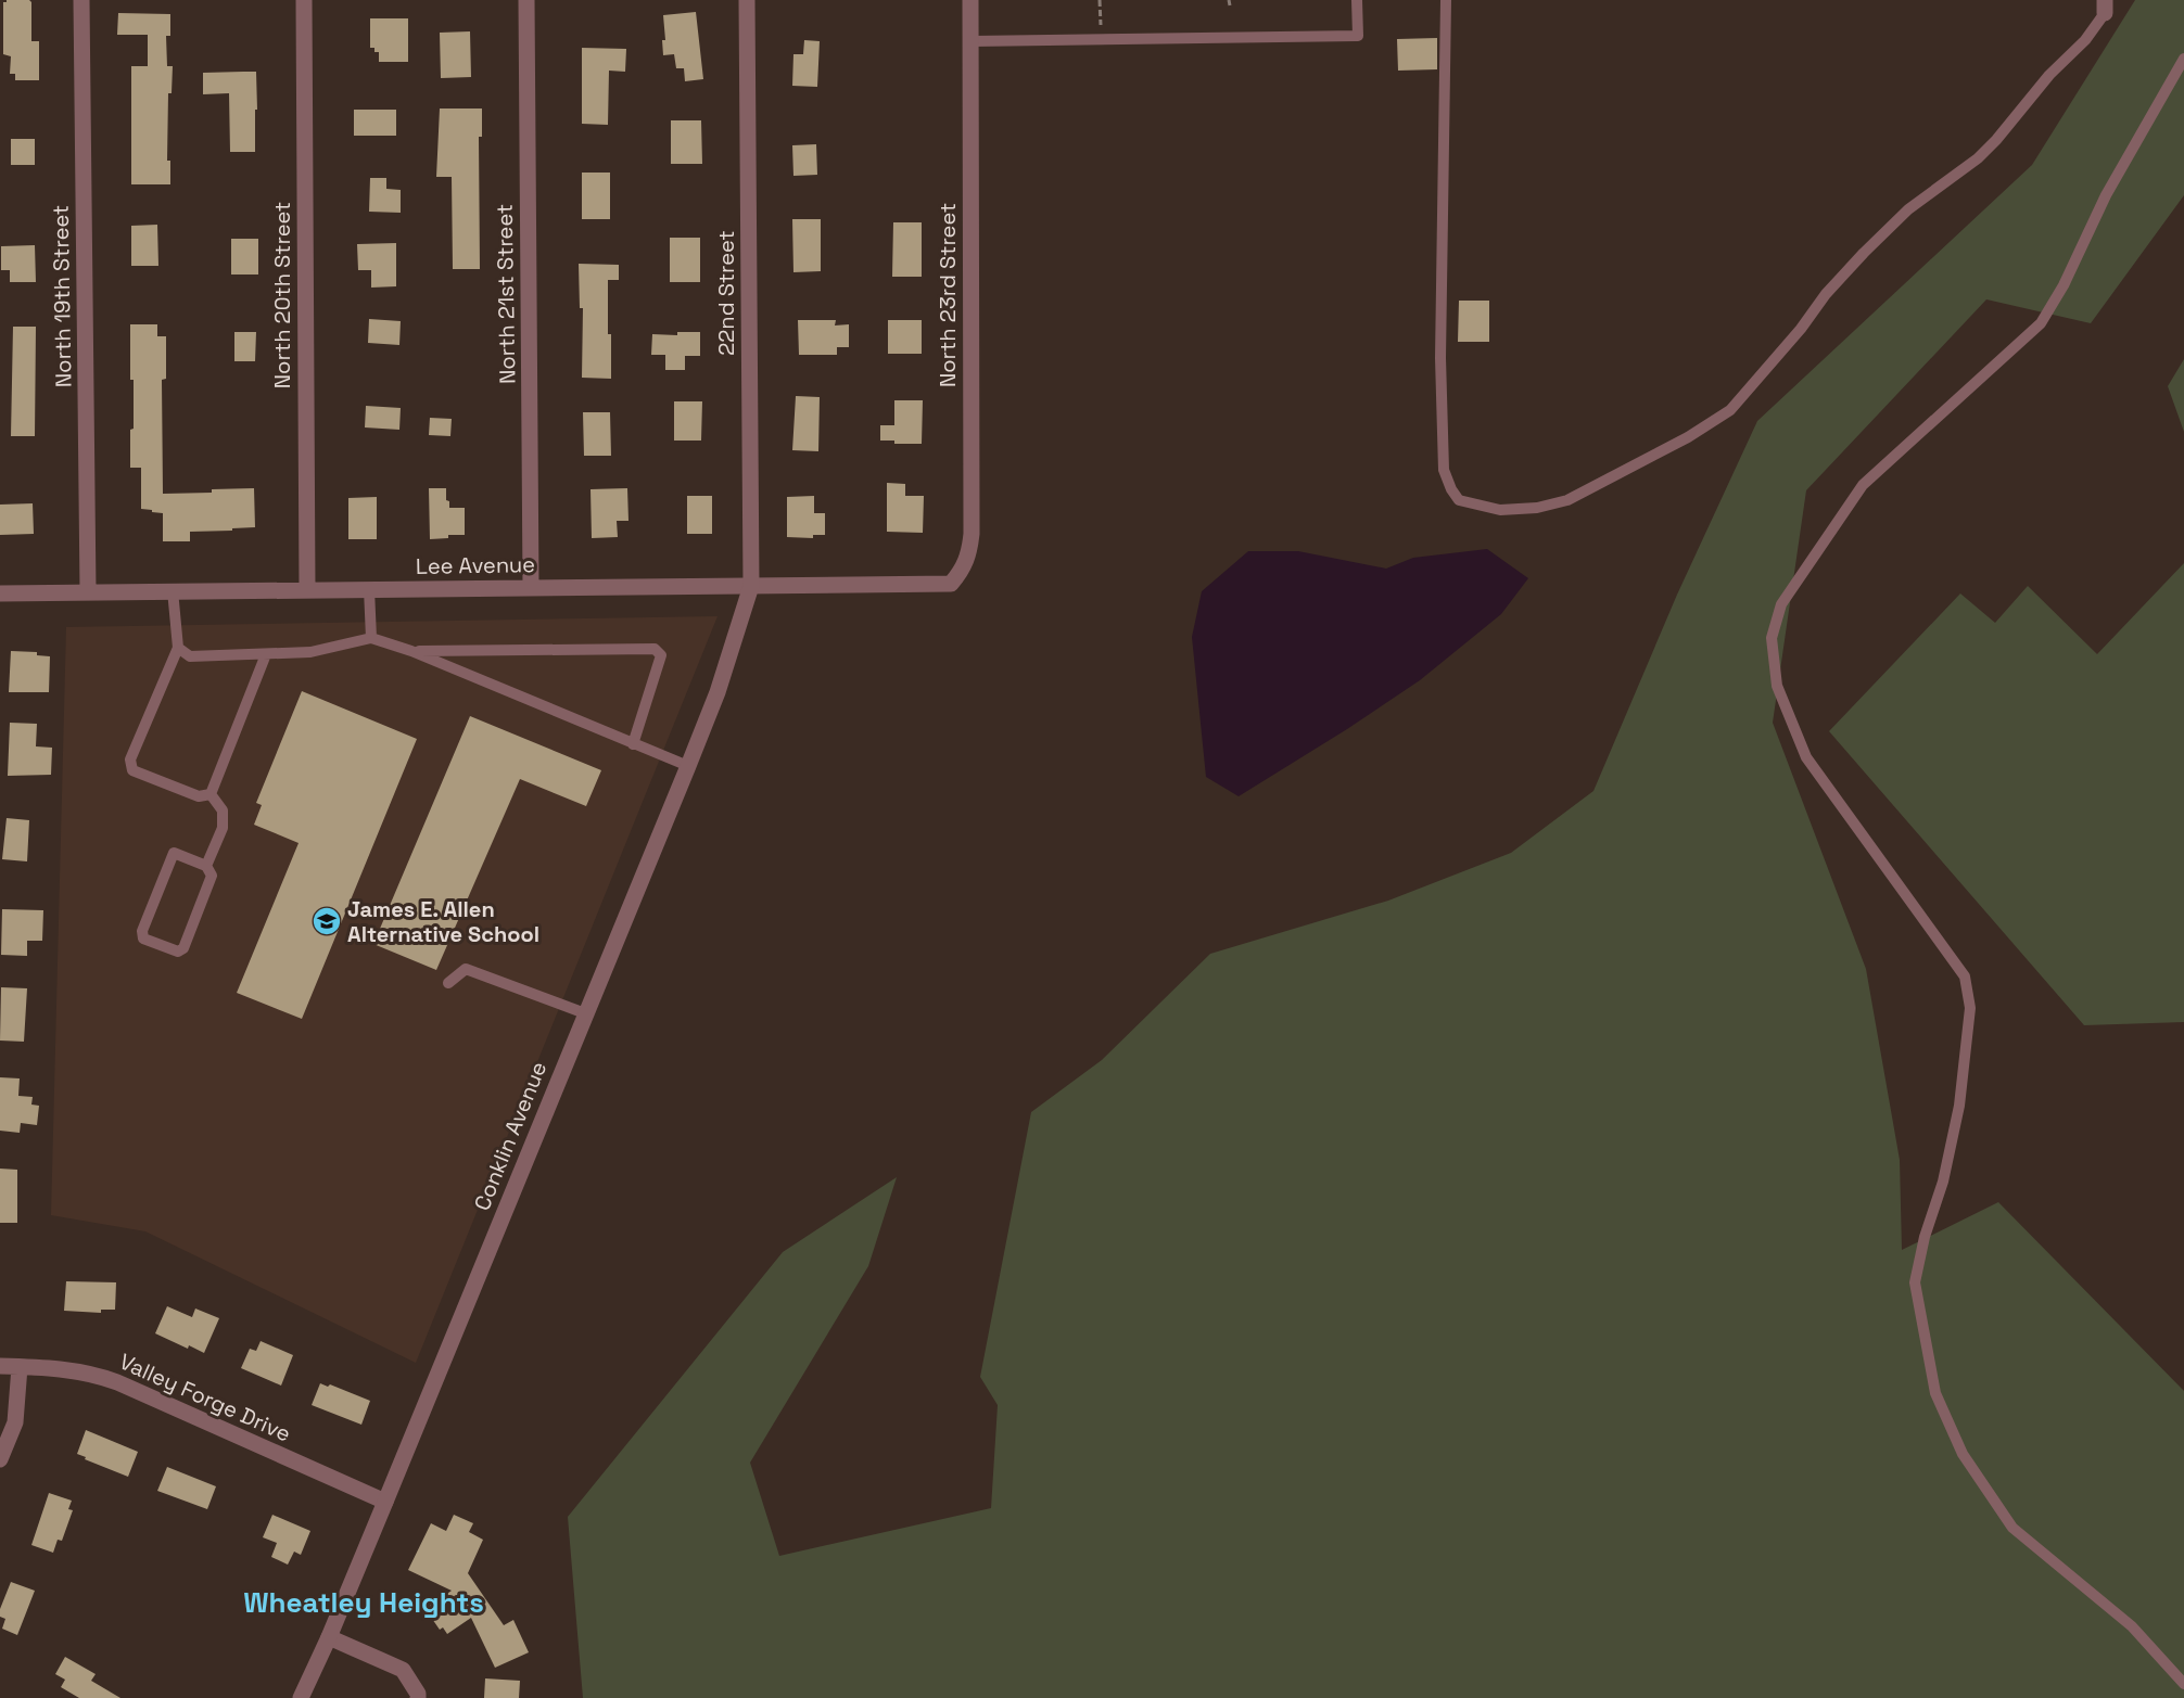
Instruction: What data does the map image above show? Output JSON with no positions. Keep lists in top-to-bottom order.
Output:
{
  "streets": {
    "street": [
      "22nd Street",
      "North 21st Street",
      "North 20th Street",
      "North 23rd Street",
      "North 19th Street",
      "Lee Avenue",
      "Conklin Avenue",
      "Valley Forge Drive"
    ]
  },
  "crossings": [
    ["22nd Street", "Lee Avenue"],
    ["22nd Street", "Conklin Avenue"],
    ["North 21st Street", "Lee Avenue"],
    ["North 20th Street", "Lee Avenue"],
    ["North 23rd Street", "Lee Avenue"],
    ["North 19th Street", "Lee Avenue"],
    ["Lee Avenue", "Conklin Avenue"],
    ["Conklin Avenue", "Valley Forge Drive"]
  ],
  "districts": ["Wheatley Heights"],
  "places": {
    "school or university": ["James E. Allen Alternative School"]
  }
}
